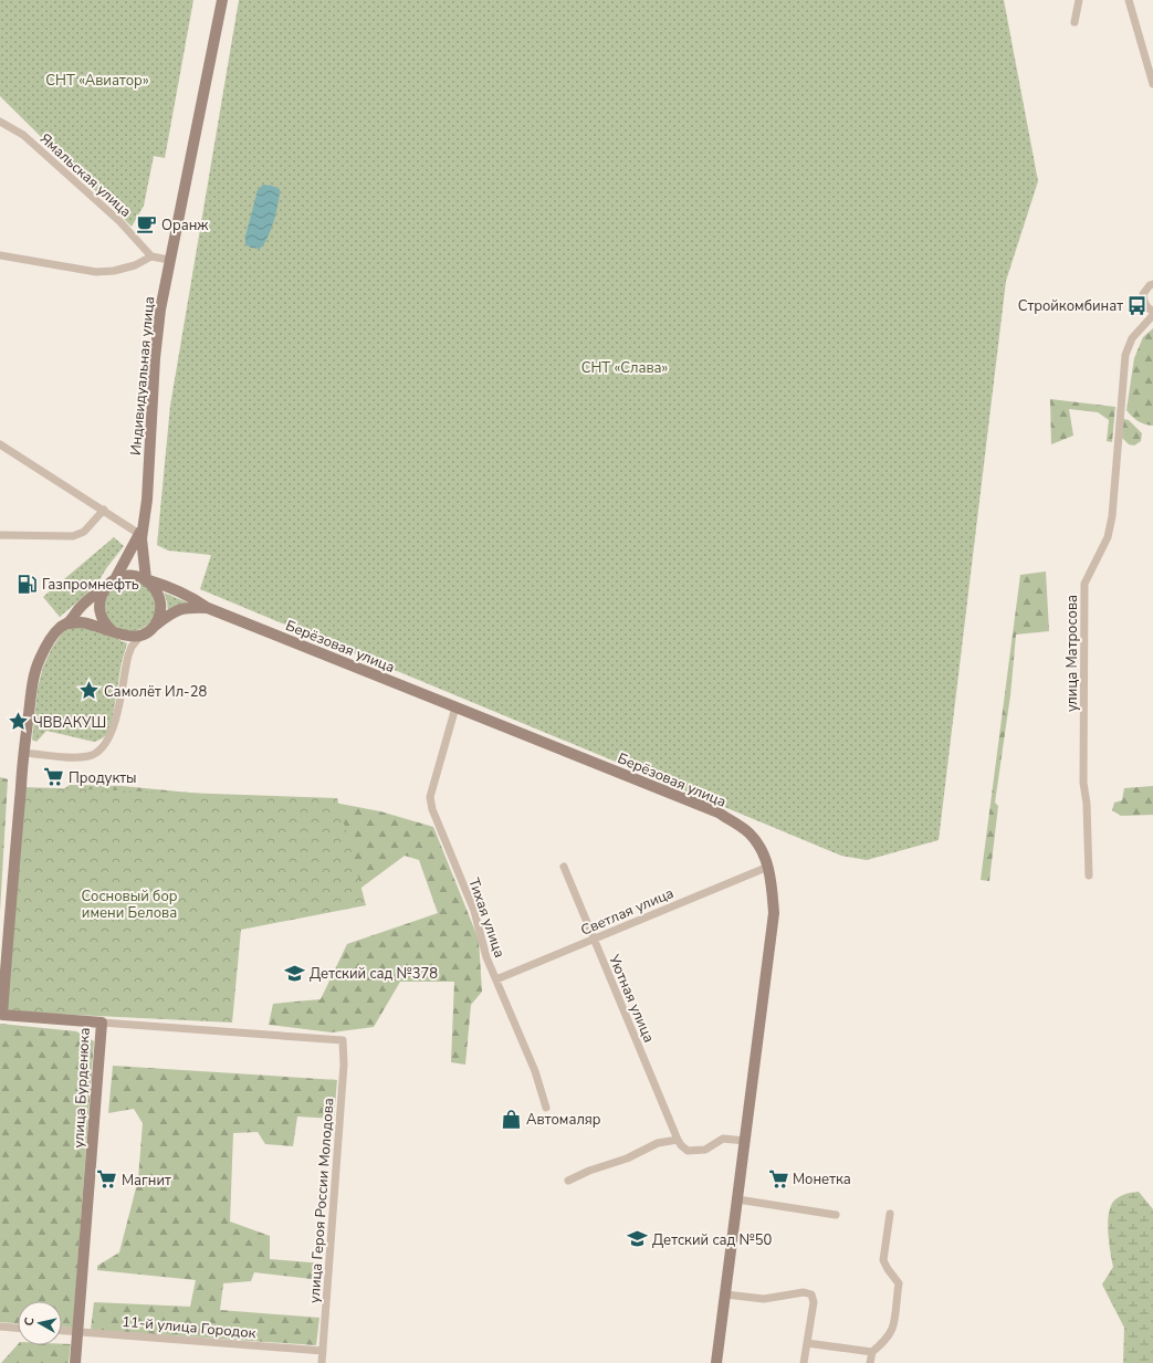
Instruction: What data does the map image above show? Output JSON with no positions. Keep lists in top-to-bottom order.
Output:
{
  "streets": {
    "main road": ["Индивидуальная улица", "Берёзовая улица", "улица Бурденюка"],
    "street": [
      "Ямальская улица",
      "улица Матросова",
      "Светлая улица",
      "Тихая улица",
      "Уютная улица",
      "улица Героя России Молодова",
      "11-й улица Городок"
    ]
  },
  "crossings": [
    ["Индивидуальная улица", "Берёзовая улица"],
    ["Берёзовая улица", "Светлая улица"],
    ["Берёзовая улица", "Тихая улица"],
    ["Светлая улица", "Тихая улица"],
    ["Светлая улица", "Уютная улица"],
    ["улица Бурденюка", "улица Героя России Молодова"],
    ["улица Бурденюка", "11-й улица Городок"],
    ["улица Героя России Молодова", "11-й улица Городок"]
  ],
  "parks": ["СНТ «Авиатор»", "СНТ «Слава»", "Сосновый бор имени Белова"],
  "places": {
    "cafe": ["Оранж"],
    "bus stop": ["Стройкомбинат"],
    "fuel station": ["Газпромнефть"],
    "place": ["Самолёт Ил-28", "ЧВВАКУШ"],
    "supermarket": ["Продукты", "Монетка", "Магнит"],
    "school or university": ["Детский сад №378", "Детский сад №50"],
    "shop": ["Автомаляр"]
  },
  "north": "left"
}
